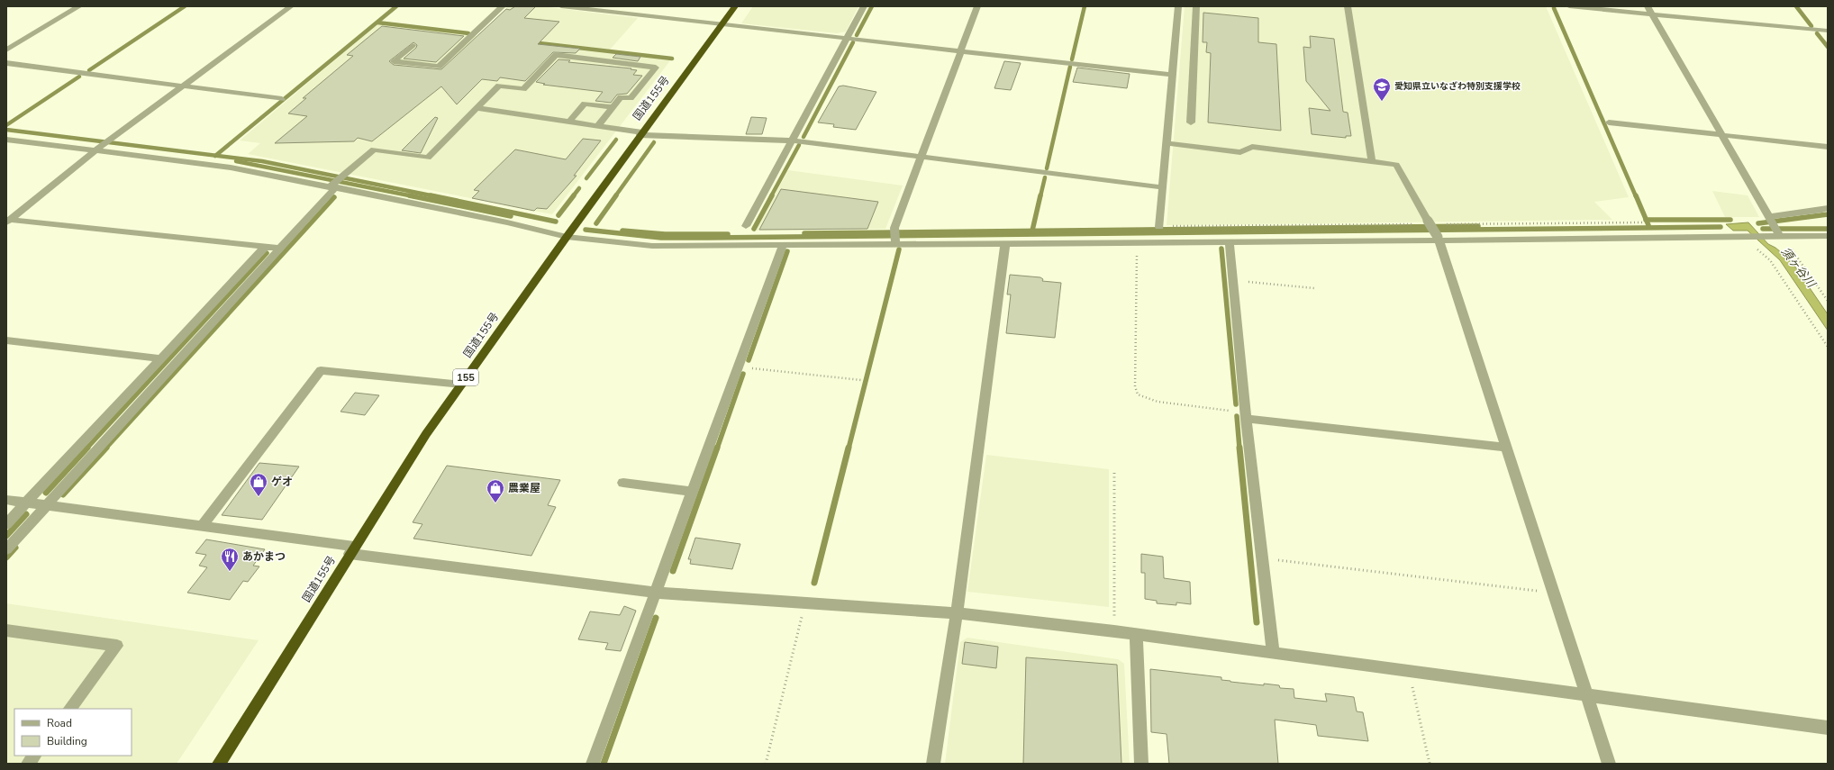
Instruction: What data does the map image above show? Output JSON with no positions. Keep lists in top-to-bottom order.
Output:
{
  "streets": {
    "highway": ["国道155号", "155"]
  },
  "water": ["須ヶ谷川"],
  "places": {
    "school or university": ["愛知県立いなざわ特別支援学校"],
    "shop": ["ゲオ", "農業屋"],
    "restaurant": ["あかまつ"]
  },
  "legend": ["Road", "Building"]
}
